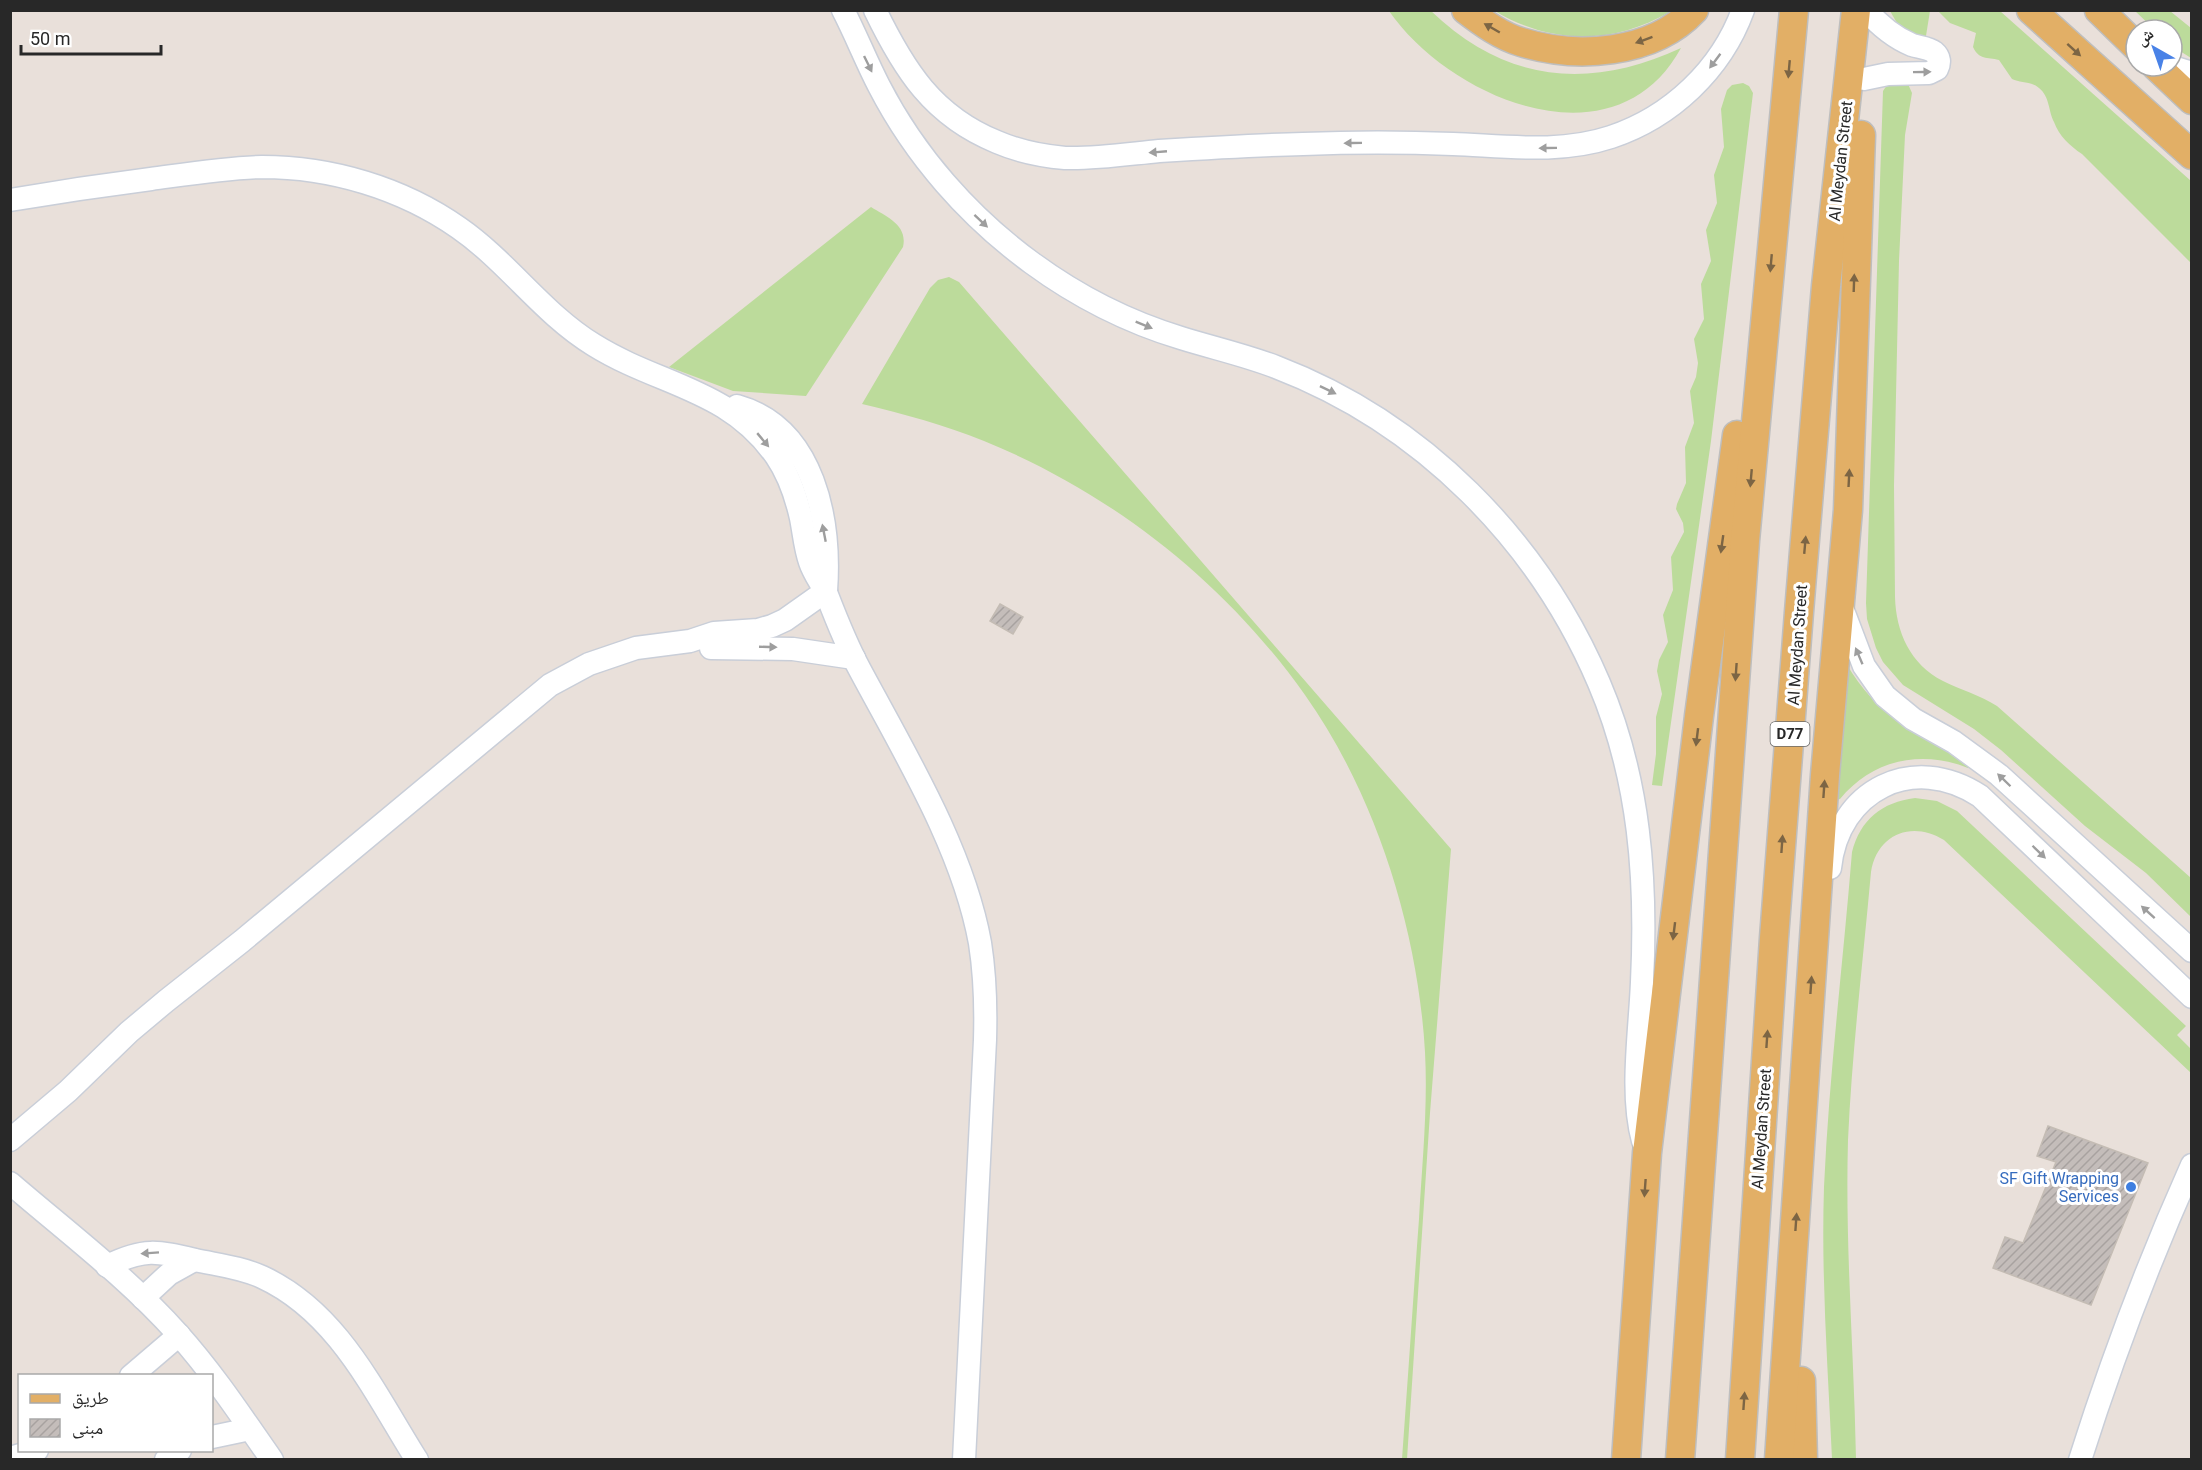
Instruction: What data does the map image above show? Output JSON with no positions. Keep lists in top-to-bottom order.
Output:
{
  "streets": {
    "main road": ["Al Meydan Street", "D77"]
  },
  "places": ["SF Gift Wrapping Services"],
  "legend": ["طريق", "مبنى"],
  "scale_bar": "50 m",
  "north": "top left"
}
